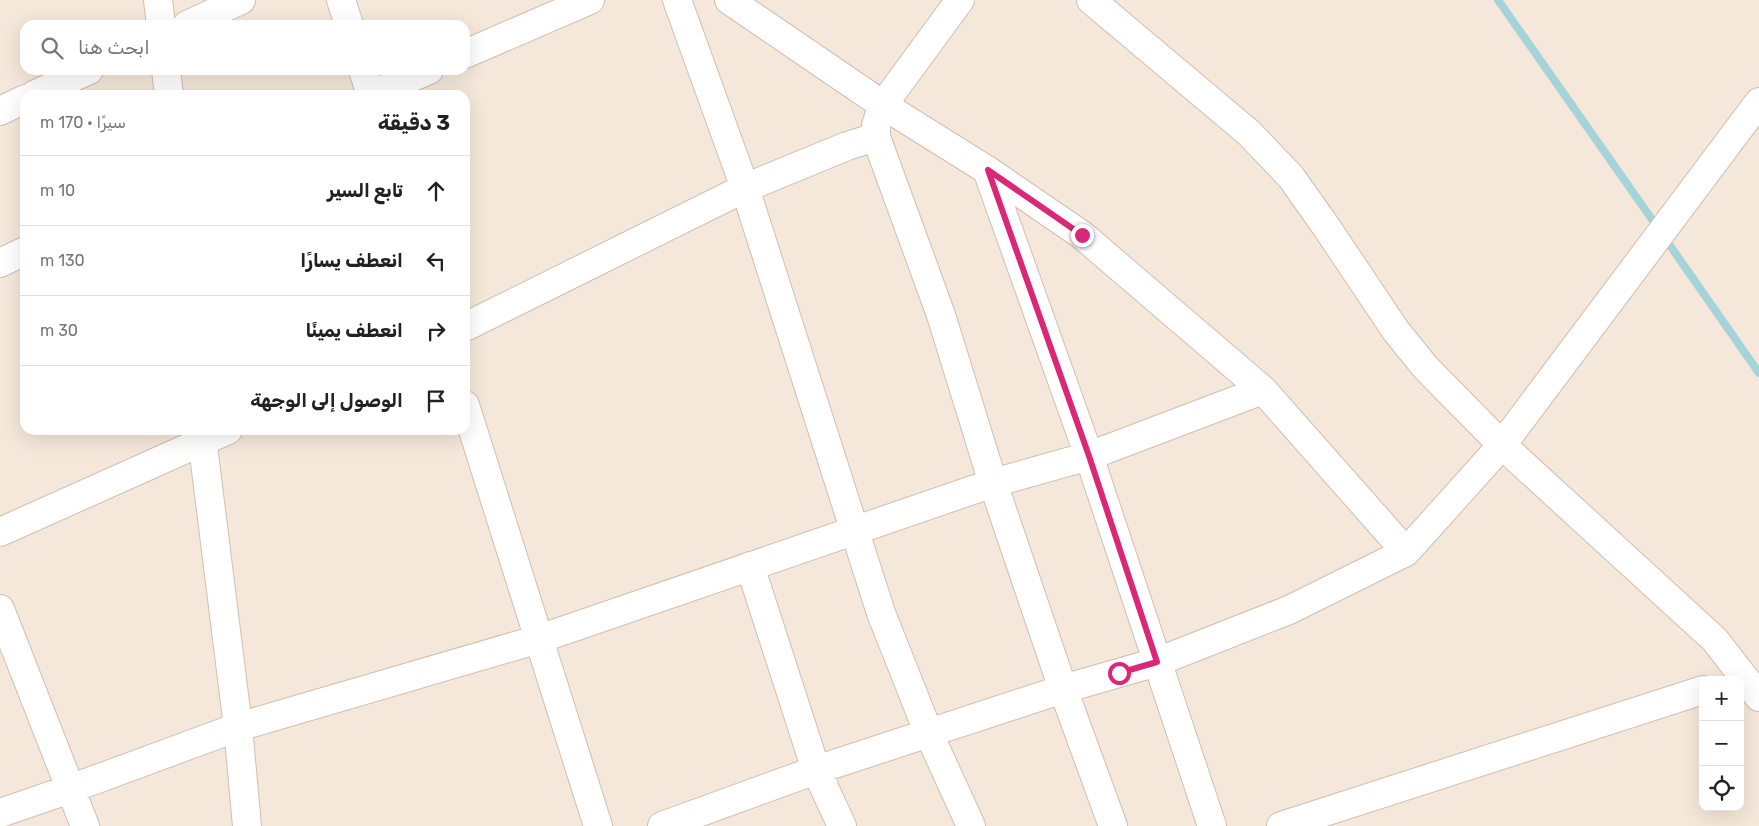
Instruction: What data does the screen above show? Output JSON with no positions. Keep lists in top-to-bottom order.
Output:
{
  "page": {
    "search": "ابحث هنا",
    "heading": ["3 دقيقة", "سيرًا · 170 m"],
    "list": [
      ["تابع السير", "10 m"],
      ["انعطف يسارًا", "130 m"],
      ["انعطف يمينًا", "30 m"],
      "الوصول إلى الوجهة"
    ],
    "map_buttons": ["+", "−"]
  }
}
